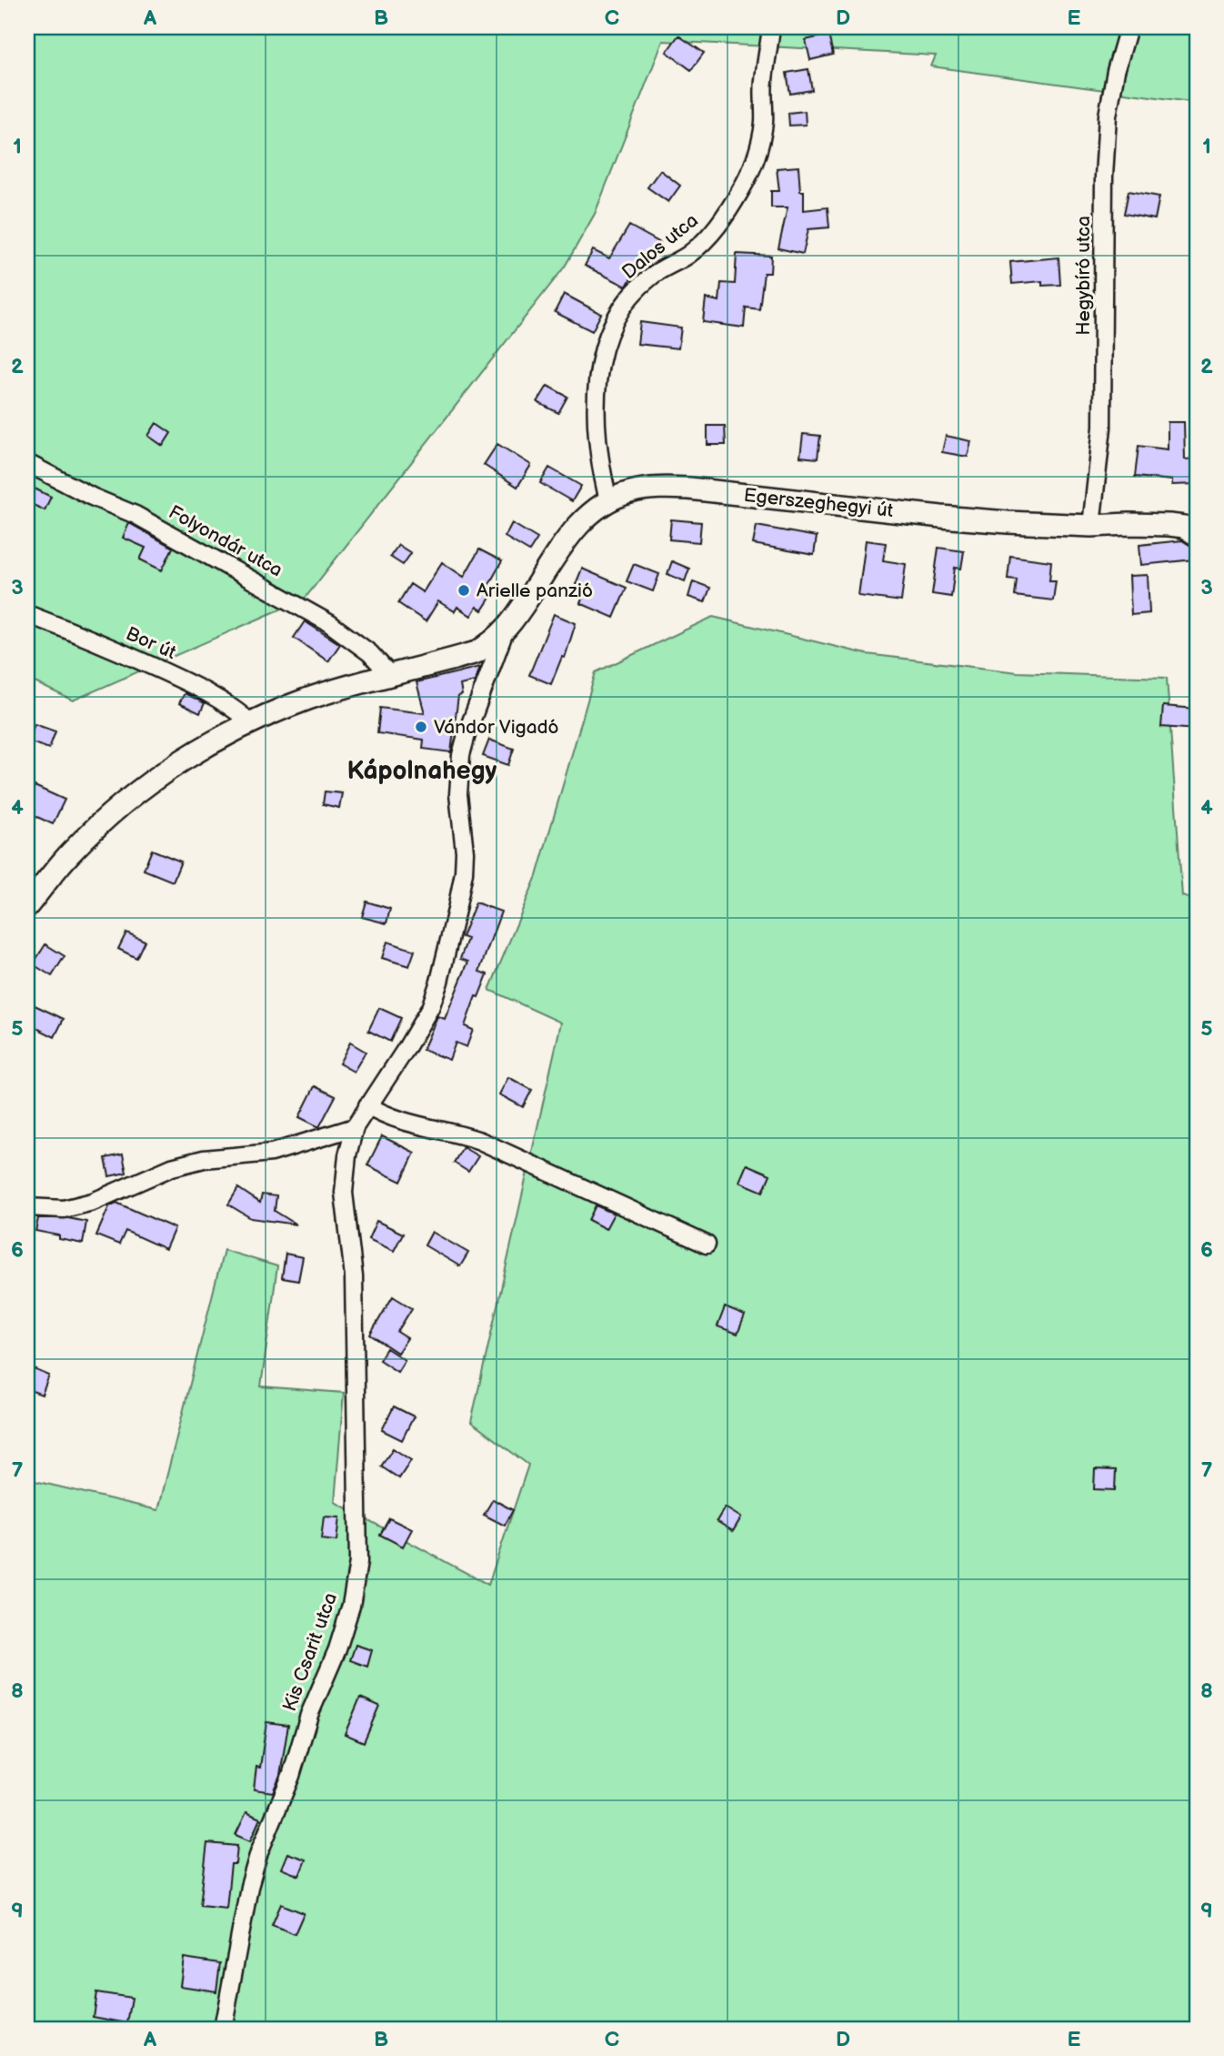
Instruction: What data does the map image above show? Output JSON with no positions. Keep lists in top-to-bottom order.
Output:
{
  "streets": {
    "street": [
      "Dalos utca",
      "Hegybíró utca",
      "Egerszeghegyi út",
      "Folyondár utca",
      "Bor út",
      "Kis Csarit utca"
    ]
  },
  "crossings": [
    ["Dalos utca", "Egerszeghegyi út"],
    ["Hegybíró utca", "Egerszeghegyi út"],
    ["Egerszeghegyi út", "Folyondár utca"],
    ["Egerszeghegyi út", "Bor út"],
    ["Egerszeghegyi út", "Kis Csarit utca"]
  ],
  "districts": ["Kápolnahegy"],
  "places": ["Arielle panzió", "Vándor Vigadó"],
  "grid": {
    "columns": [
      "A",
      "B",
      "C",
      "D",
      "E"
    ],
    "rows": [
      "1",
      "2",
      "3",
      "4",
      "5",
      "6",
      "7",
      "8",
      "9"
    ]
  }
}
